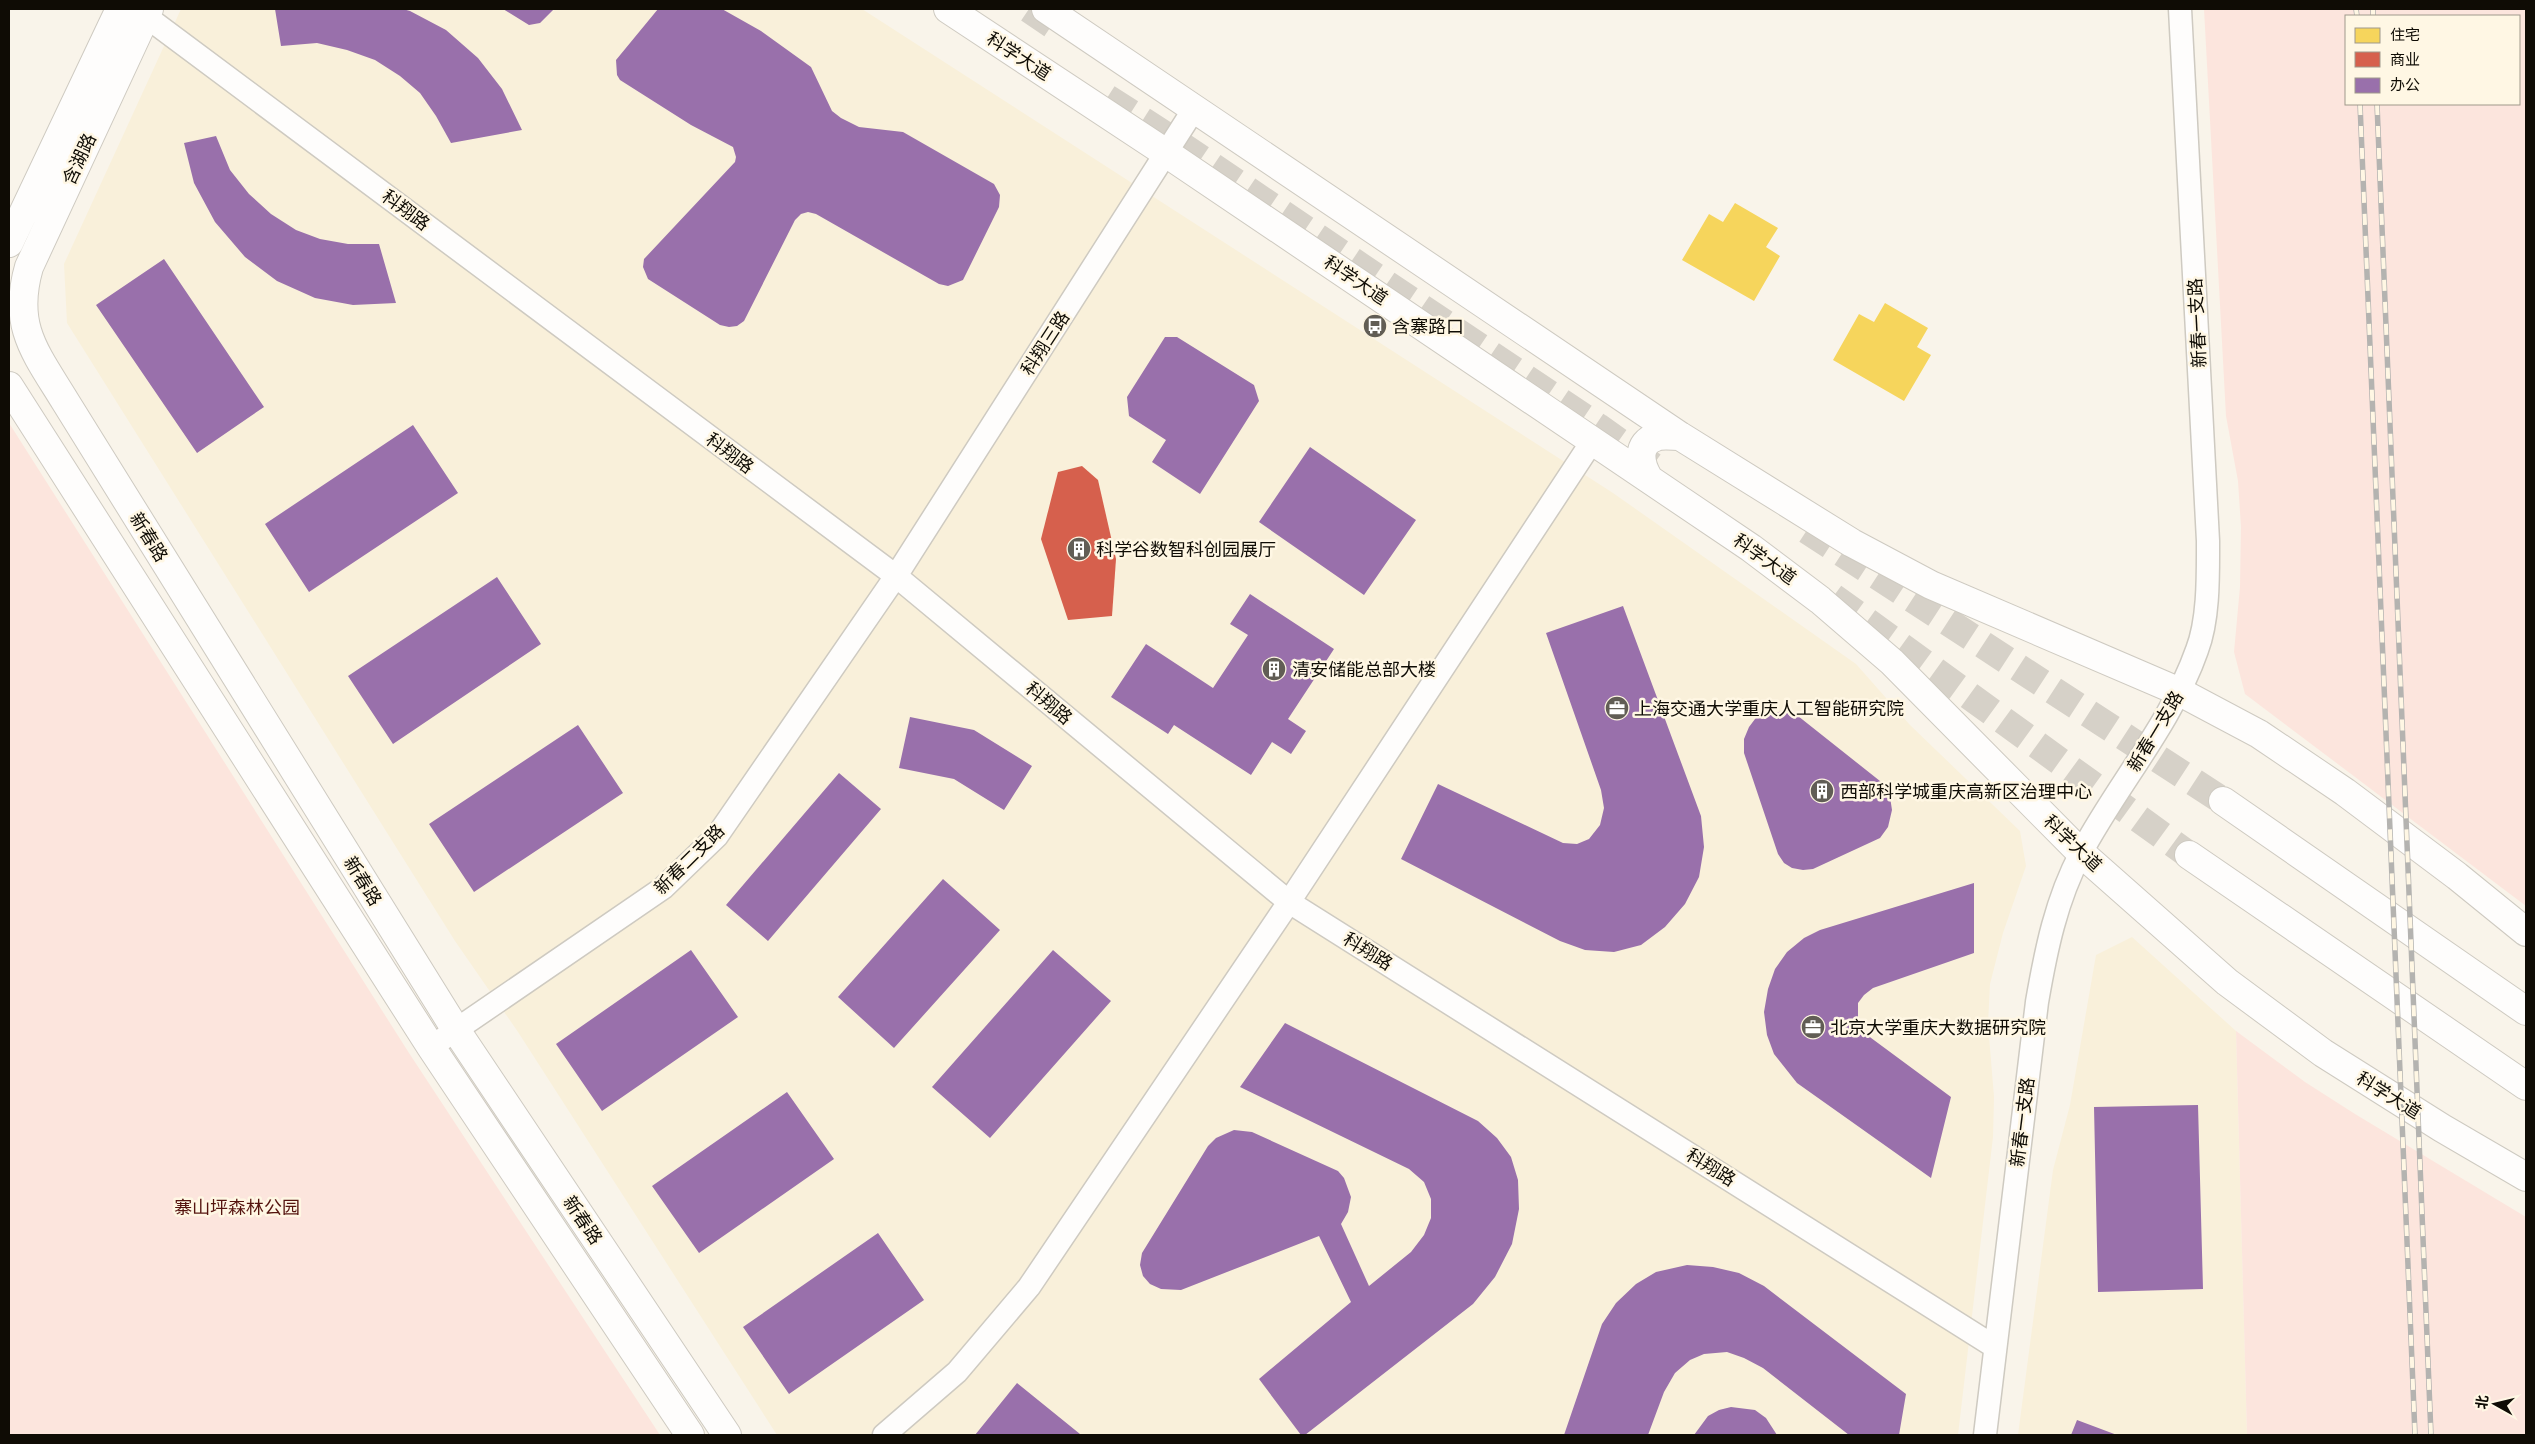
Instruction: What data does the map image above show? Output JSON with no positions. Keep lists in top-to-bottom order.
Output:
{
  "streets": {
    "main road": ["科学大道", "含湖路", "新春路"],
    "street": [
      "科翔路",
      "新春一支路",
      "科翔三路",
      "新春二支路"
    ]
  },
  "crossings": [
    ["科学大道", "新春一支路"],
    ["科学大道", "科翔三路"],
    ["含湖路", "科翔路"],
    ["含湖路", "新春路"],
    ["科翔路", "新春一支路"],
    ["科翔路", "科翔三路"],
    ["科翔路", "新春二支路"],
    ["科翔三路", "新春二支路"],
    ["新春路", "新春二支路"]
  ],
  "parks": ["寨山坪森林公园"],
  "places": {
    "bus stop": ["含寨路口"],
    "building": ["科学谷数智科创园展厅", "清安储能总部大楼", "西部科学城重庆高新区治理中心"],
    "office": ["上海交通大学重庆人工智能研究院", "北京大学重庆大数据研究院"]
  },
  "legend": ["住宅", "商业", "办公"],
  "north": "left"
}
